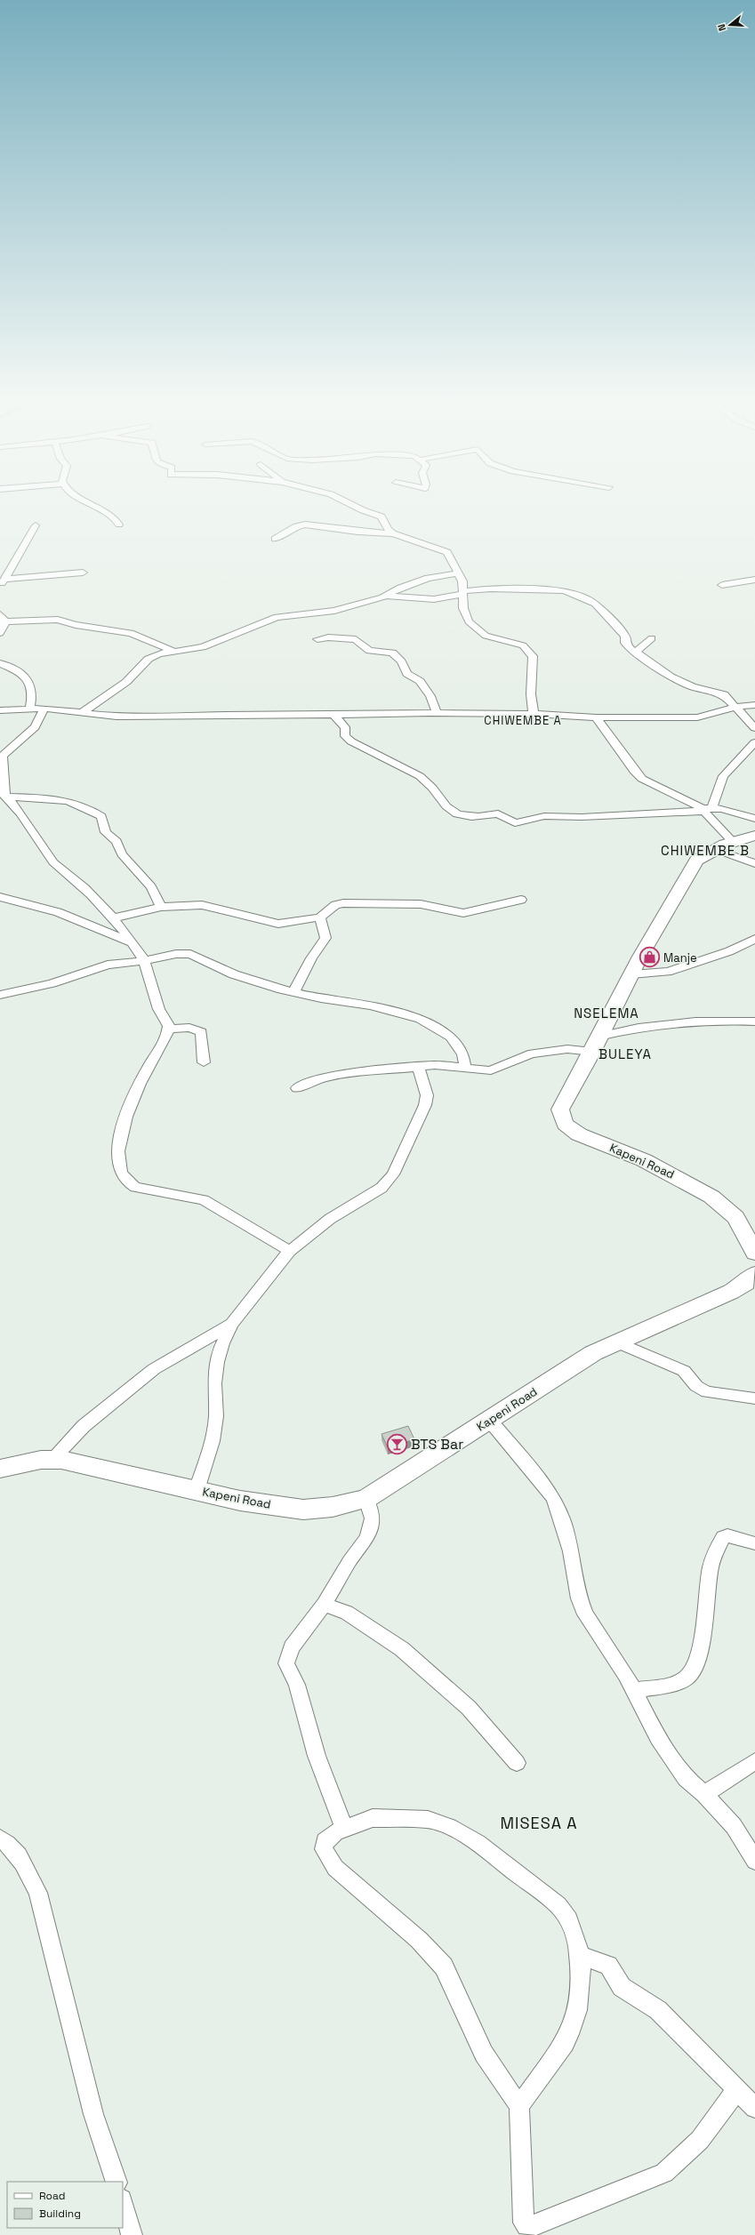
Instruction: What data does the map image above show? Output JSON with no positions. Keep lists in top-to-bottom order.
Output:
{
  "streets": {
    "main road": ["Kapeni Road"]
  },
  "districts": [
    "CHIWEMBE A",
    "CHIWEMBE B",
    "NSELEMA",
    "BULEYA",
    "MISESA A"
  ],
  "places": {
    "shop": ["Manje"],
    "bar": ["BTS Bar"]
  },
  "legend": ["Road", "Building"],
  "north": "left"
}
